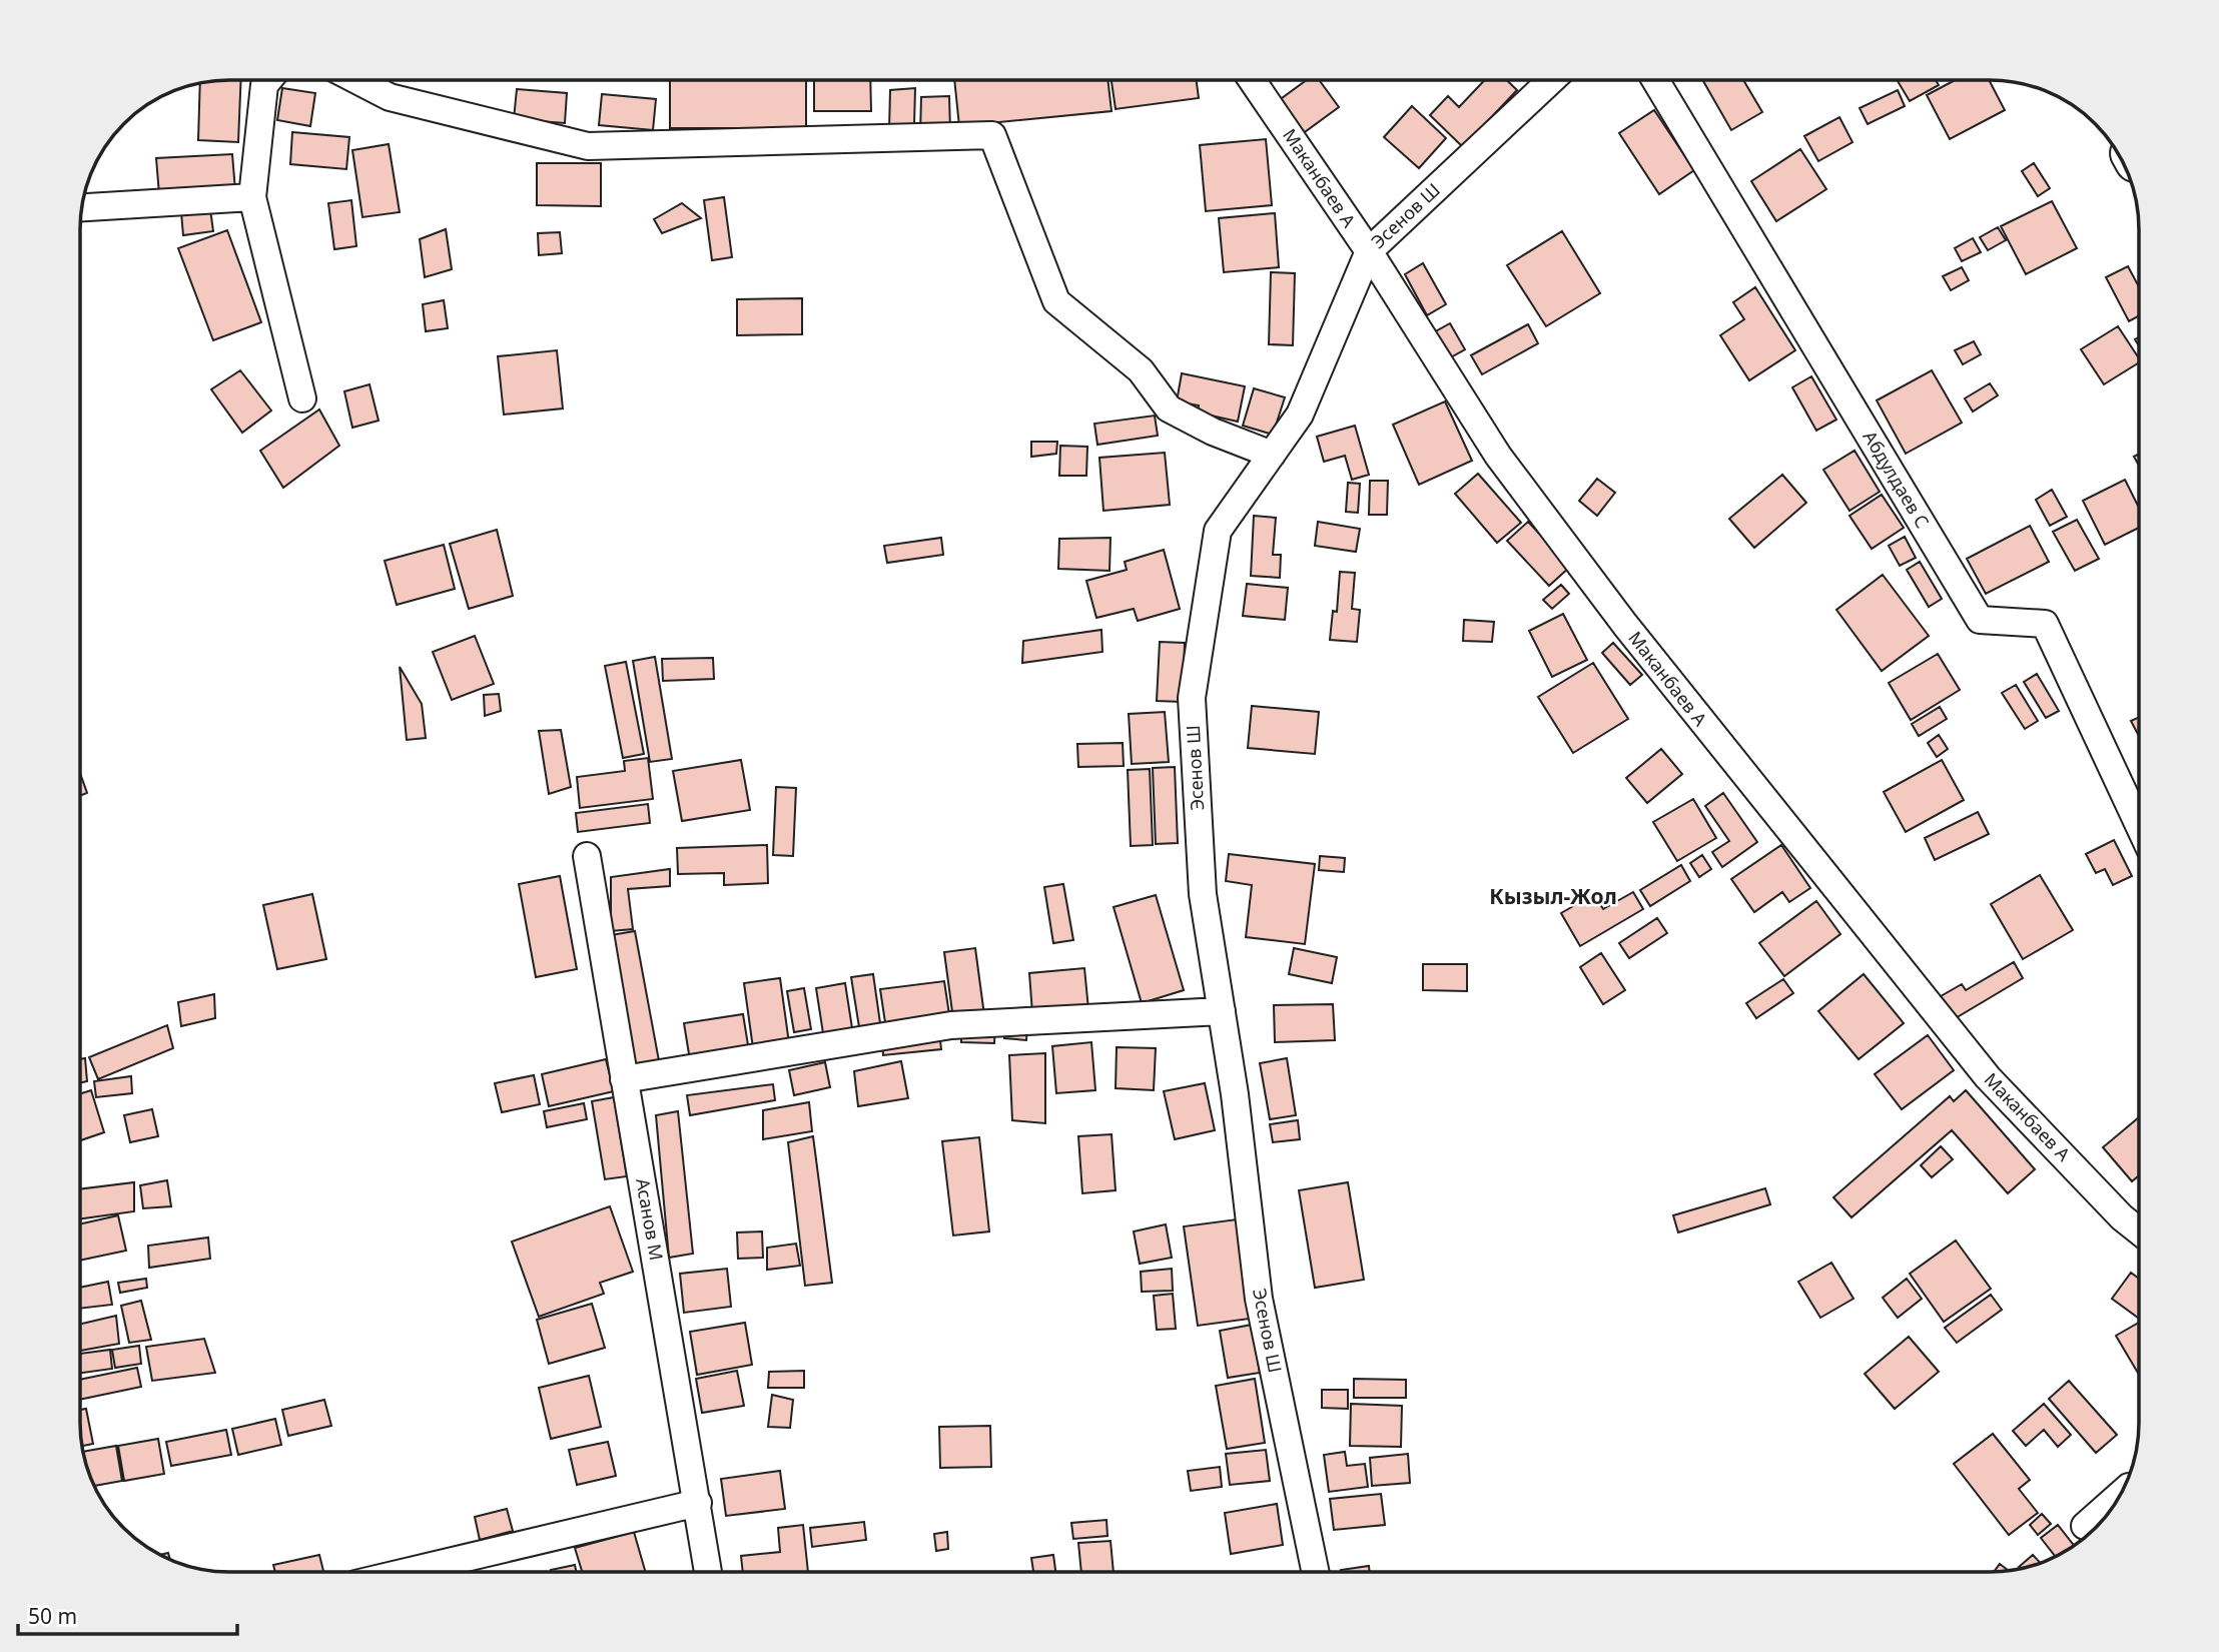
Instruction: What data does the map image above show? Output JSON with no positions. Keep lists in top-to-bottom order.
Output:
{
  "streets": {
    "street": [
      "Маканбаев А",
      "Эсенов Ш",
      "Абдулдаев С",
      "Асанов М"
    ]
  },
  "crossings": [
    ["Маканбаев А", "Эсенов Ш"]
  ],
  "districts": ["Кызыл-Жол"],
  "scale_bar": "50 m"
}
